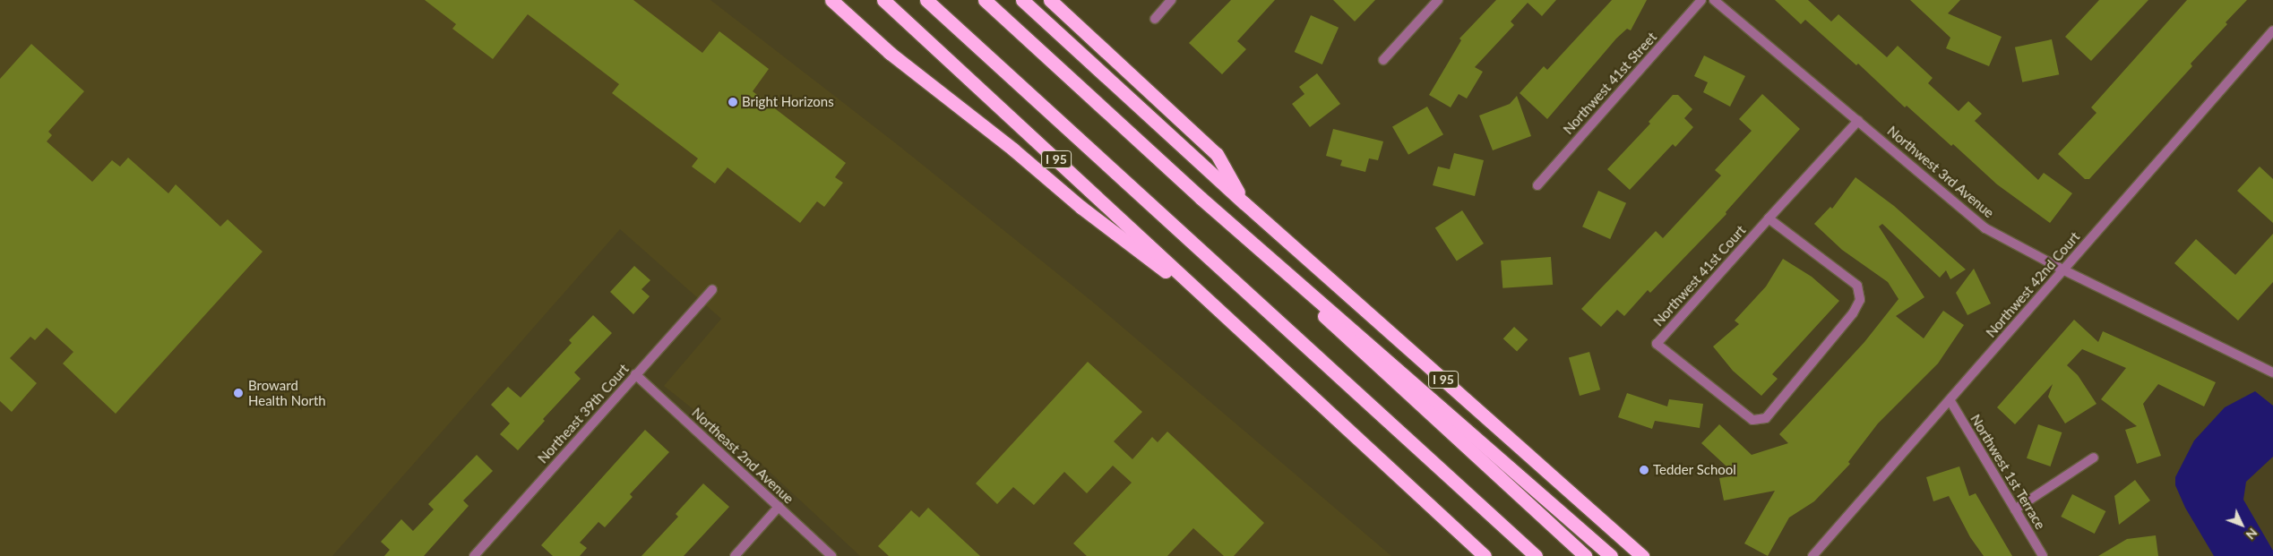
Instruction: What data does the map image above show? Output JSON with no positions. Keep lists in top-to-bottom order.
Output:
{
  "streets": {
    "highway": ["I 95"],
    "street": [
      "Northwest 41st Street",
      "Northwest 3rd Avenue",
      "Northwest 41st Court",
      "Northwest 42nd Court",
      "Northeast 39th Court",
      "Northeast 2nd Avenue",
      "Northwest 1st Terrace"
    ]
  },
  "crossings": [
    ["Northwest 3rd Avenue", "Northwest 41st Court"],
    ["Northwest 3rd Avenue", "Northwest 42nd Court"],
    ["Northwest 42nd Court", "Northwest 1st Terrace"],
    ["Northeast 39th Court", "Northeast 2nd Avenue"]
  ],
  "places": ["Bright Horizons", "Broward Health North", "Tedder School"],
  "north": "bottom right"
}
